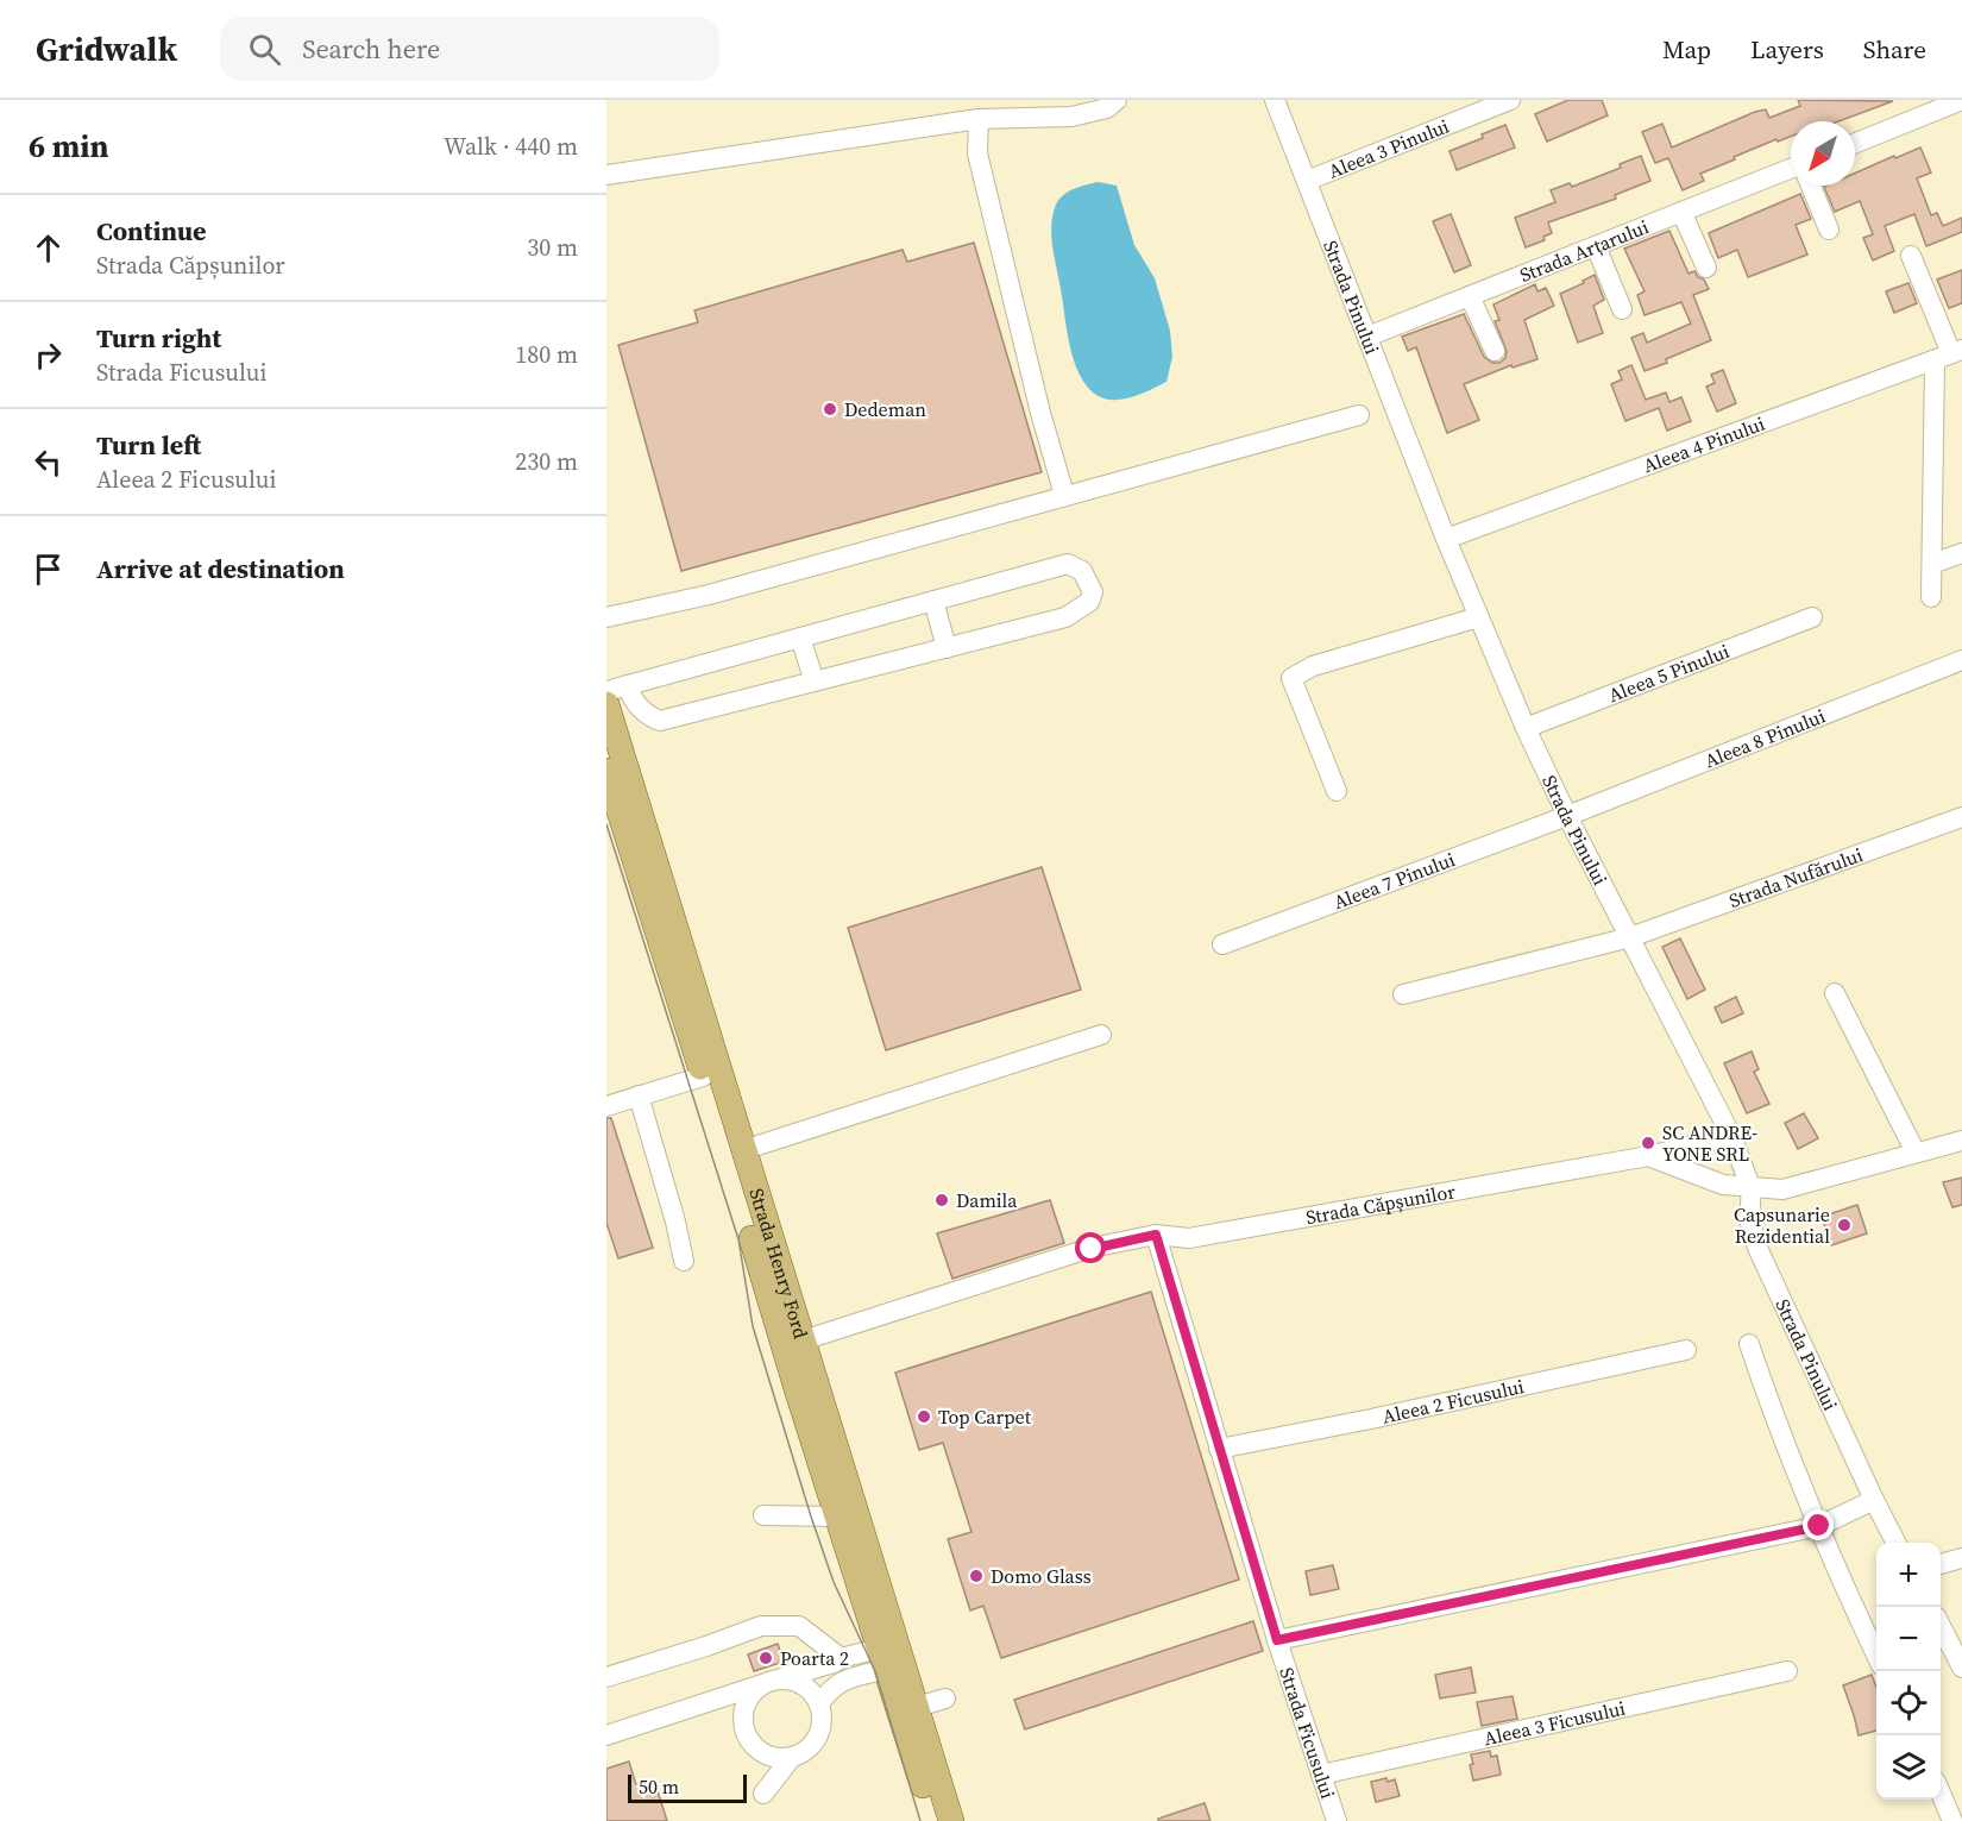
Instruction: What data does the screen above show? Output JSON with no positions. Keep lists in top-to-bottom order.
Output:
{
  "streets": {
    "main road": ["Strada Henry Ford"],
    "street": [
      "Aleea 3 Pinului",
      "Strada Arțarului",
      "Strada Pinului",
      "Aleea 4 Pinului",
      "Aleea 5 Pinului",
      "Aleea 8 Pinului",
      "Strada Nufărului",
      "Aleea 7 Pinului",
      "Strada Căpșunilor",
      "Aleea 2 Ficusului",
      "Aleea 3 Ficusului",
      "Strada Ficusului"
    ]
  },
  "crossings": [
    ["Aleea 3 Pinului", "Strada Pinului"],
    ["Strada Arțarului", "Strada Pinului"],
    ["Strada Pinului", "Aleea 4 Pinului"],
    ["Strada Pinului", "Aleea 5 Pinului"],
    ["Strada Pinului", "Aleea 8 Pinului"],
    ["Strada Pinului", "Strada Nufărului"],
    ["Strada Pinului", "Aleea 7 Pinului"],
    ["Strada Pinului", "Strada Căpșunilor"],
    ["Aleea 8 Pinului", "Aleea 7 Pinului"],
    ["Strada Căpșunilor", "Strada Henry Ford"],
    ["Strada Căpșunilor", "Strada Ficusului"],
    ["Aleea 2 Ficusului", "Strada Ficusului"],
    ["Aleea 3 Ficusului", "Strada Ficusului"]
  ],
  "places": [
    "Dedeman",
    "SC ANDRE- YONE SRL",
    "Damila",
    "Capsunarie Rezidential",
    "Top Carpet",
    "Domo Glass",
    "Poarta 2"
  ],
  "scale_bar": "50 m",
  "north": "bottom left",
  "page": {
    "header": "Gridwalk",
    "search": "Search here",
    "nav": ["Map", "Layers", "Share"],
    "heading": ["6 min", "Walk · 440 m"],
    "list": [
      ["Continue", "Strada Căpșunilor", "30 m"],
      ["Turn right", "Strada Ficusului", "180 m"],
      ["Turn left", "Aleea 2 Ficusului", "230 m"],
      "Arrive at destination"
    ],
    "map_buttons": ["+", "−"],
    "scale": "50 m"
  }
}
